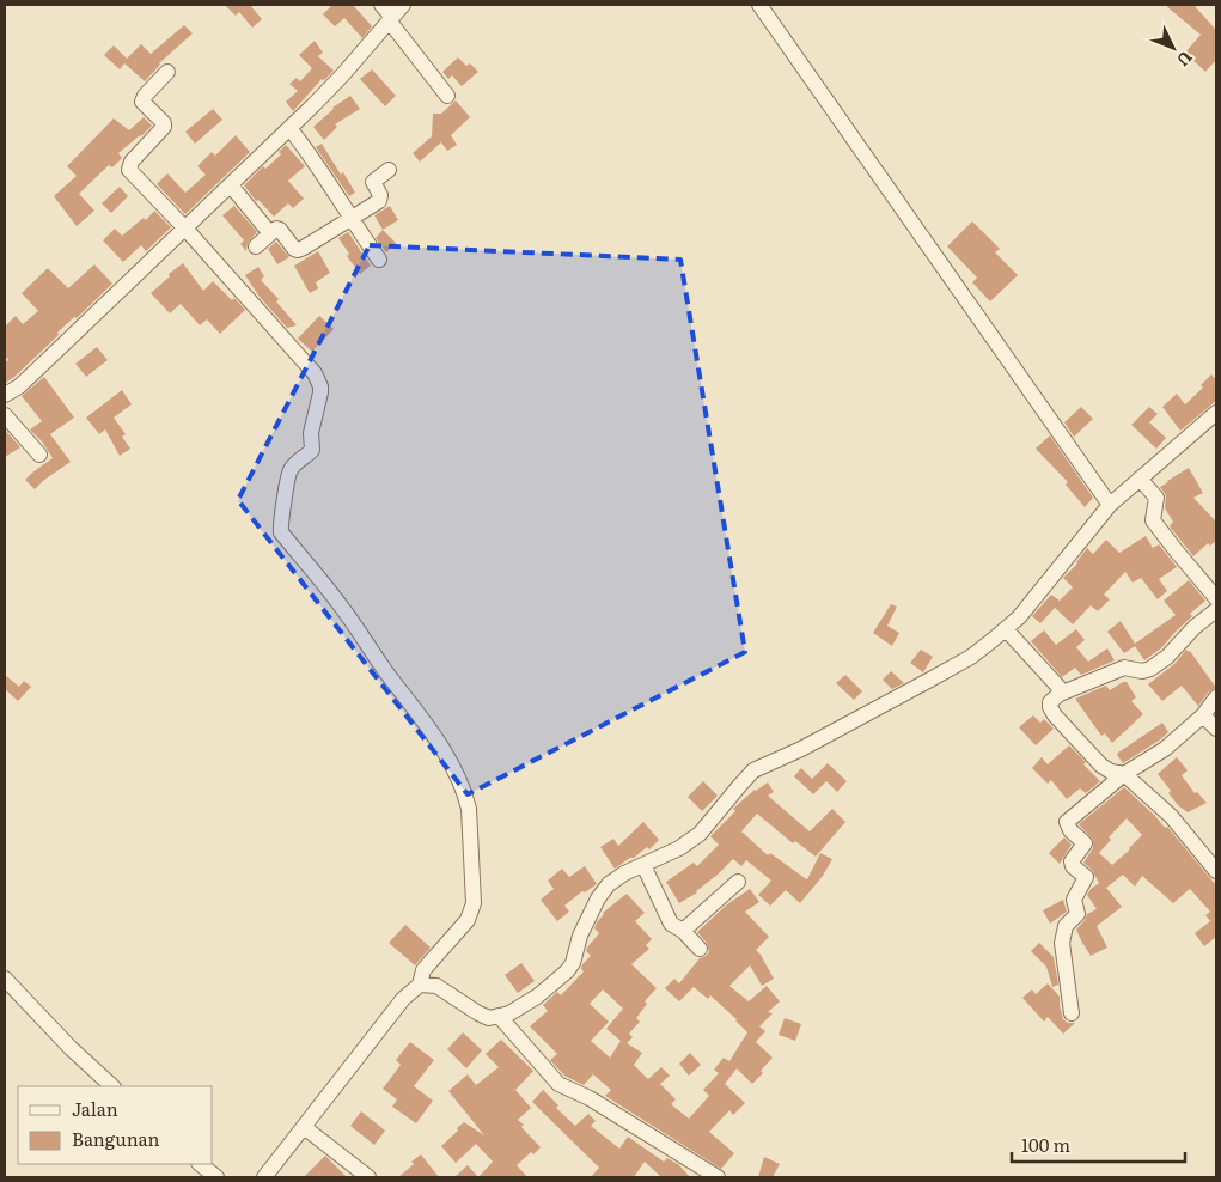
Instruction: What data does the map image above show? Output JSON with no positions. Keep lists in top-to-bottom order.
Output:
{
  "legend": ["Jalan", "Bangunan"],
  "scale_bar": "100 m",
  "north": "bottom right"
}
